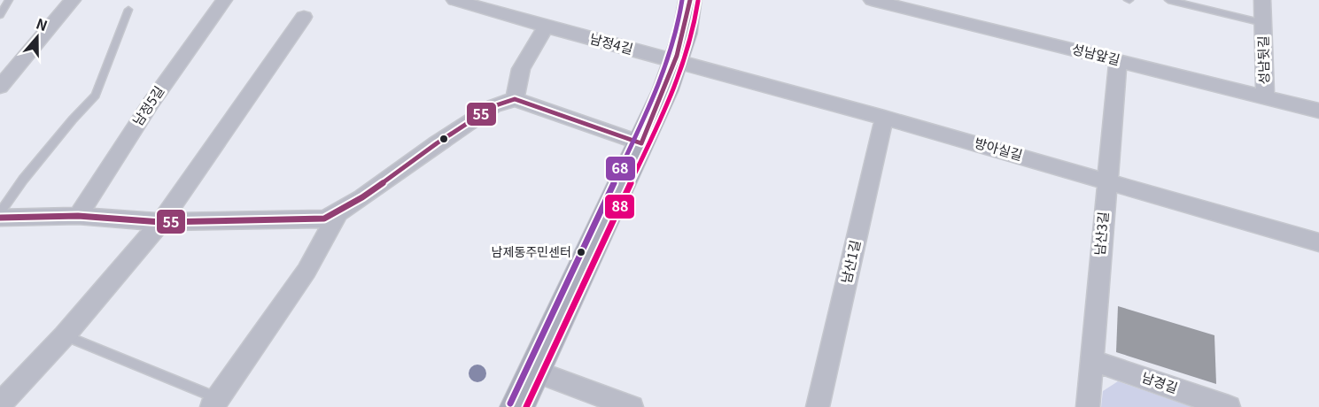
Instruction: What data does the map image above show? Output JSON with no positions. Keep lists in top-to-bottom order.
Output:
{
  "streets": {
    "street": [
      "남정4길",
      "성남앞길",
      "성남뒷길",
      "남정5길",
      "방아실길",
      "남산3길",
      "남산1길",
      "남경길"
    ]
  },
  "crossings": [
    ["남정4길", "방아실길"],
    ["성남앞길", "성남뒷길"],
    ["성남앞길", "남산3길"],
    ["방아실길", "남산3길"],
    ["방아실길", "남산1길"],
    ["남산3길", "남경길"]
  ],
  "places": ["남제동주민센터"],
  "lines": ["transit line 55", "transit line 68", "transit line 88"],
  "north": "top"
}
